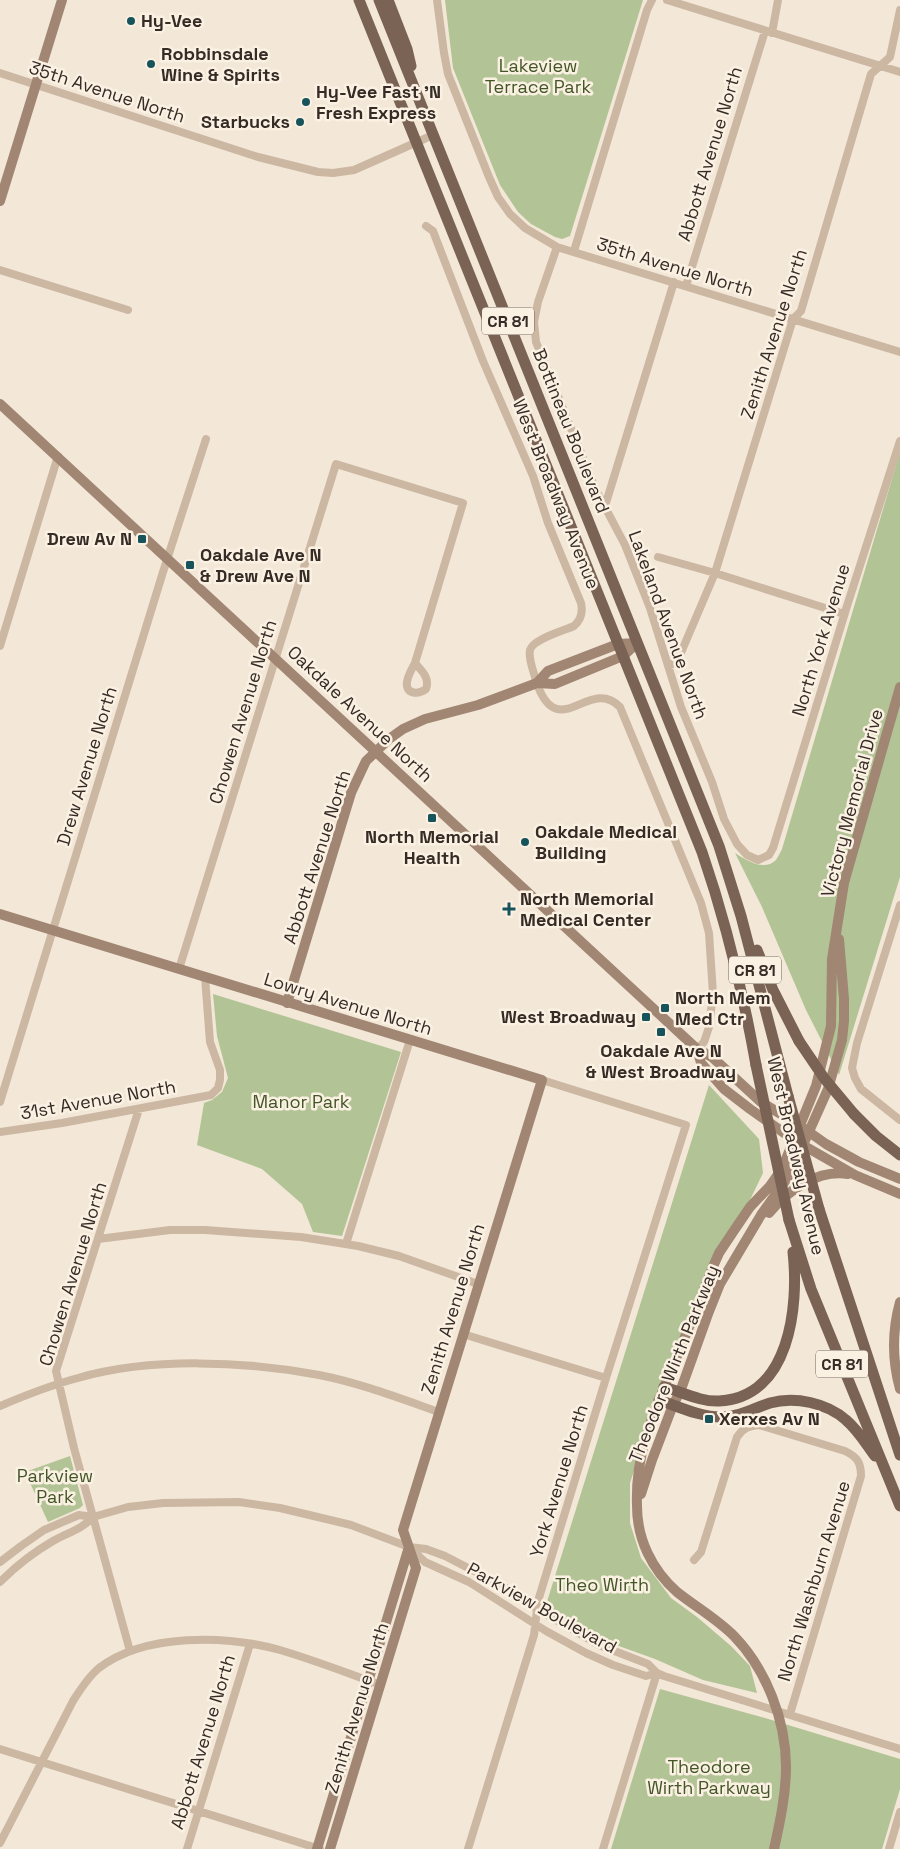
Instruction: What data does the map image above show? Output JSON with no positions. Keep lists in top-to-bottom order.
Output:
{
  "streets": {
    "main road": ["CR 81", "Bottineau Boulevard", "West Broadway Avenue"],
    "street": [
      "35th Avenue North",
      "Abbott Avenue North",
      "Zenith Avenue North",
      "Lakeland Avenue North",
      "North York Avenue",
      "Chowen Avenue North",
      "Oakdale Avenue North",
      "Drew Avenue North",
      "Victory Memorial Drive",
      "Lowry Avenue North",
      "31st Avenue North",
      "Theodore Wirth Parkway",
      "York Avenue North",
      "North Washburn Avenue",
      "Parkview Boulevard"
    ]
  },
  "crossings": [
    ["35th Avenue North", "Abbott Avenue North"],
    ["35th Avenue North", "Zenith Avenue North"],
    ["35th Avenue North", "Bottineau Boulevard"],
    ["35th Avenue North", "Lakeland Avenue North"],
    ["Abbott Avenue North", "Bottineau Boulevard"],
    ["Abbott Avenue North", "West Broadway Avenue"],
    ["Abbott Avenue North", "Oakdale Avenue North"],
    ["Abbott Avenue North", "Lowry Avenue North"],
    ["Zenith Avenue North", "Lakeland Avenue North"],
    ["Zenith Avenue North", "Lowry Avenue North"],
    ["Zenith Avenue North", "Parkview Boulevard"],
    ["Bottineau Boulevard", "West Broadway Avenue"],
    ["West Broadway Avenue", "Oakdale Avenue North"],
    ["Lakeland Avenue North", "North York Avenue"],
    ["Chowen Avenue North", "Oakdale Avenue North"],
    ["Chowen Avenue North", "Lowry Avenue North"],
    ["Chowen Avenue North", "31st Avenue North"],
    ["Chowen Avenue North", "Parkview Boulevard"],
    ["Oakdale Avenue North", "Drew Avenue North"],
    ["Oakdale Avenue North", "Theodore Wirth Parkway"],
    ["Drew Avenue North", "Lowry Avenue North"],
    ["Victory Memorial Drive", "Theodore Wirth Parkway"],
    ["Lowry Avenue North", "31st Avenue North"],
    ["Lowry Avenue North", "York Avenue North"],
    ["York Avenue North", "Parkview Boulevard"]
  ],
  "parks": [
    "Lakeview Terrace Park",
    "Manor Park",
    "Parkview Park",
    "Theo Wirth",
    "Theodore Wirth Parkway"
  ],
  "places": {
    "other": [
      "Hy-Vee",
      "Robbinsdale Wine & Spirits",
      "Hy-Vee Fast 'N Fresh Express",
      "Starbucks",
      "Oakdale Medical Building"
    ],
    "transit": [
      "Drew Av N",
      "Oakdale Ave N & Drew Ave N",
      "North Memorial Health",
      "North Mem Med Ctr",
      "West Broadway",
      "Oakdale Ave N & West Broadway",
      "Xerxes Av N"
    ],
    "health": ["North Memorial Medical Center"]
  }
}
